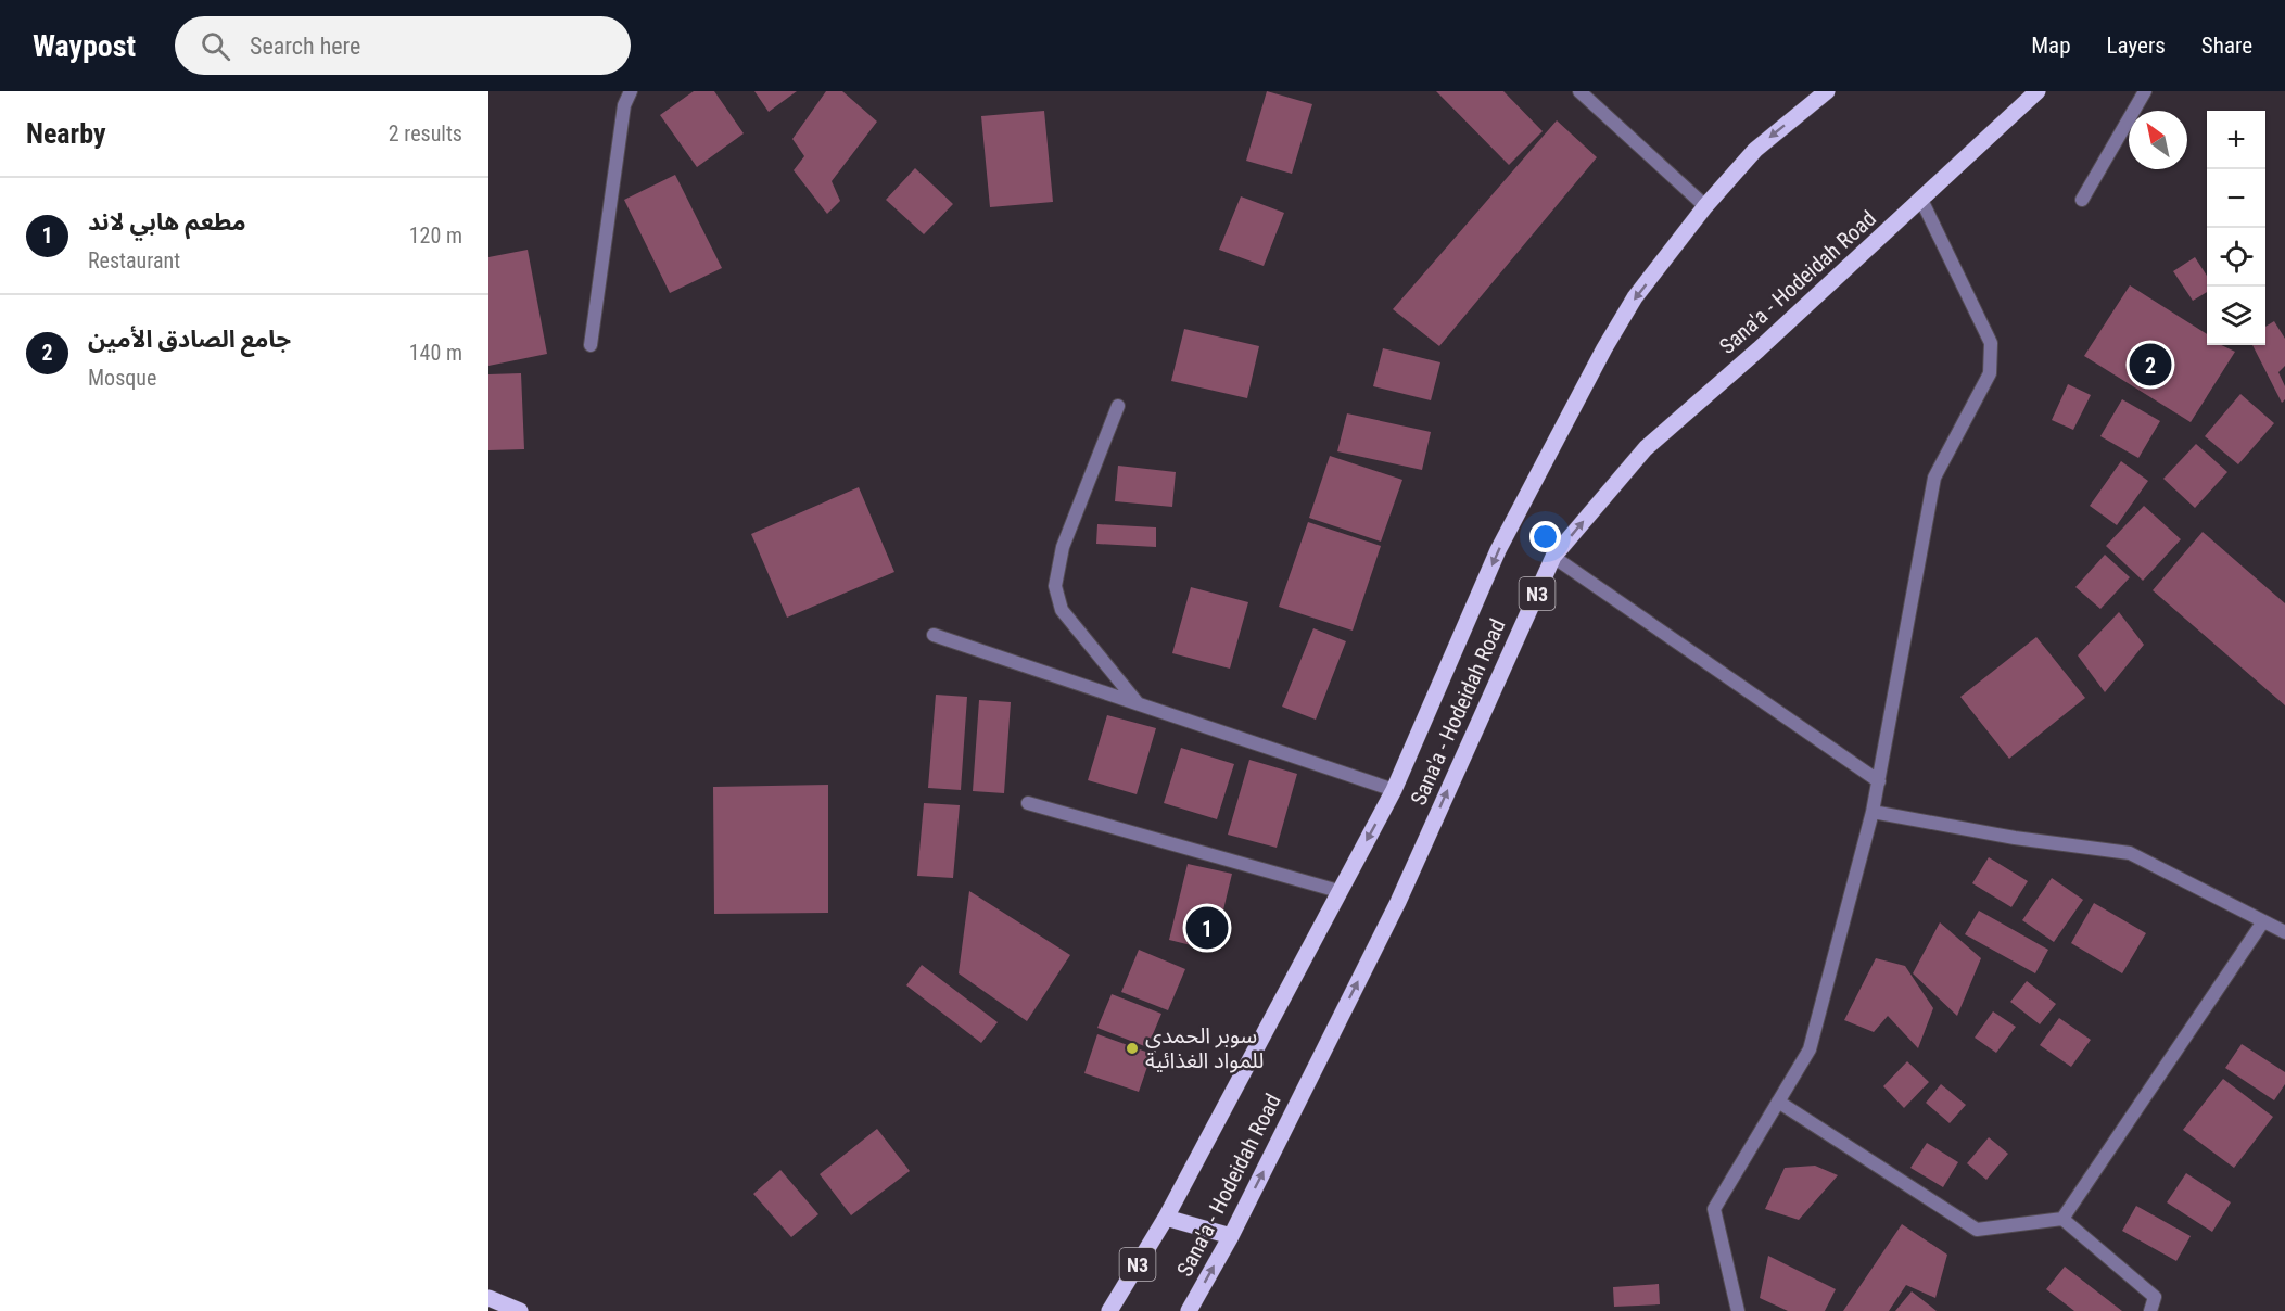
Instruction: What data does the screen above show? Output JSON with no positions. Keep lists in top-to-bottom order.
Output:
{
  "streets": {
    "main road": ["Sana'a - Hodeidah Road", "N3"]
  },
  "places": ["سوبر الحمدي للمواد الغذائية"],
  "north": "top left",
  "page": {
    "header": "Waypost",
    "search": "Search here",
    "nav": ["Map", "Layers", "Share"],
    "heading": ["Nearby", "2 results"],
    "map_buttons": ["+", "−"],
    "list": [
      {
        "mark": "1",
        "name": "مطعم هابي لاند",
        "note": "Restaurant",
        "value": "120 m"
      },
      {
        "mark": "2",
        "name": "جامع الصادق الأمين",
        "note": "Mosque",
        "value": "140 m"
      }
    ],
    "pins": ["2", "1"]
  }
}
